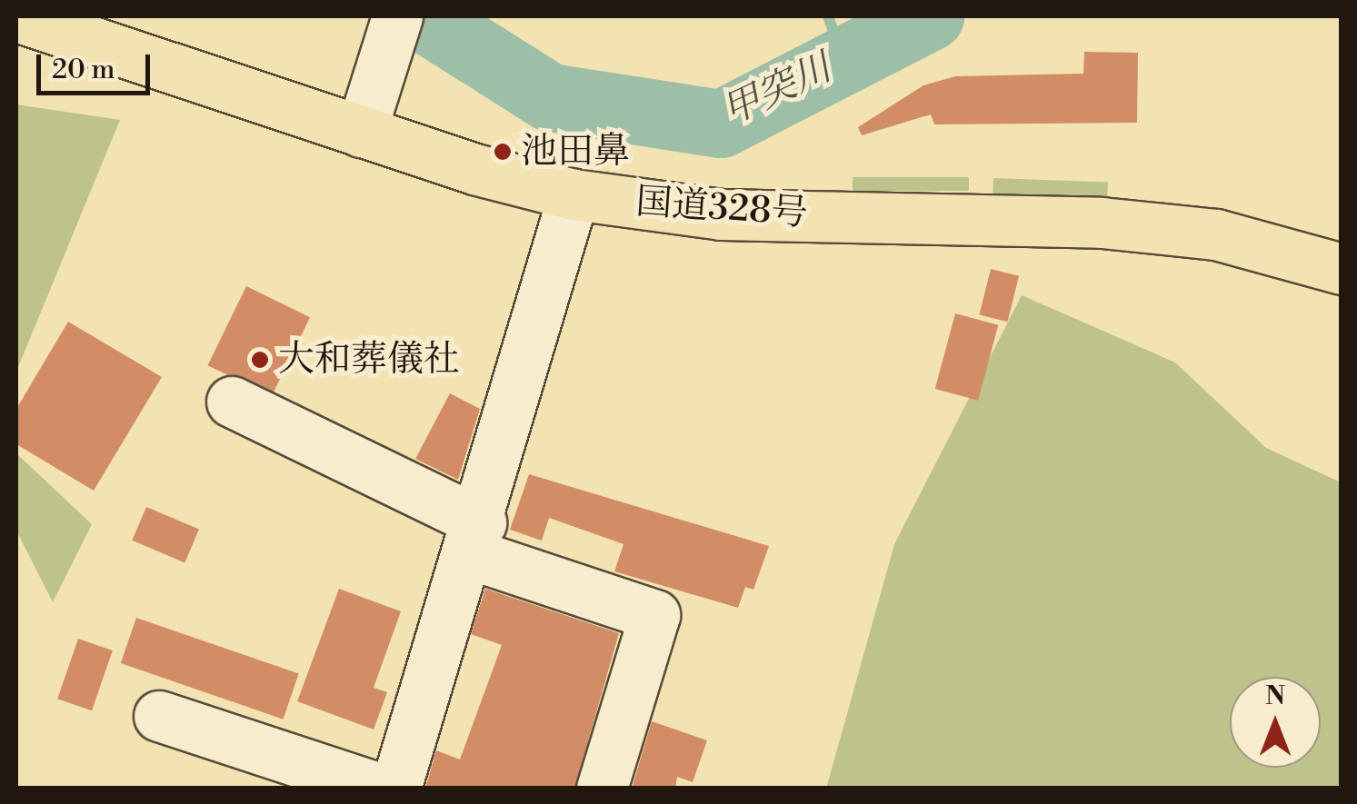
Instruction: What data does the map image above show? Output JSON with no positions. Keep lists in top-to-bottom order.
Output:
{
  "streets": {
    "highway": ["国道328号"]
  },
  "water": ["甲突川"],
  "places": ["池田鼻", "大和葬儀社"],
  "scale_bar": "20 m",
  "north": "top"
}
